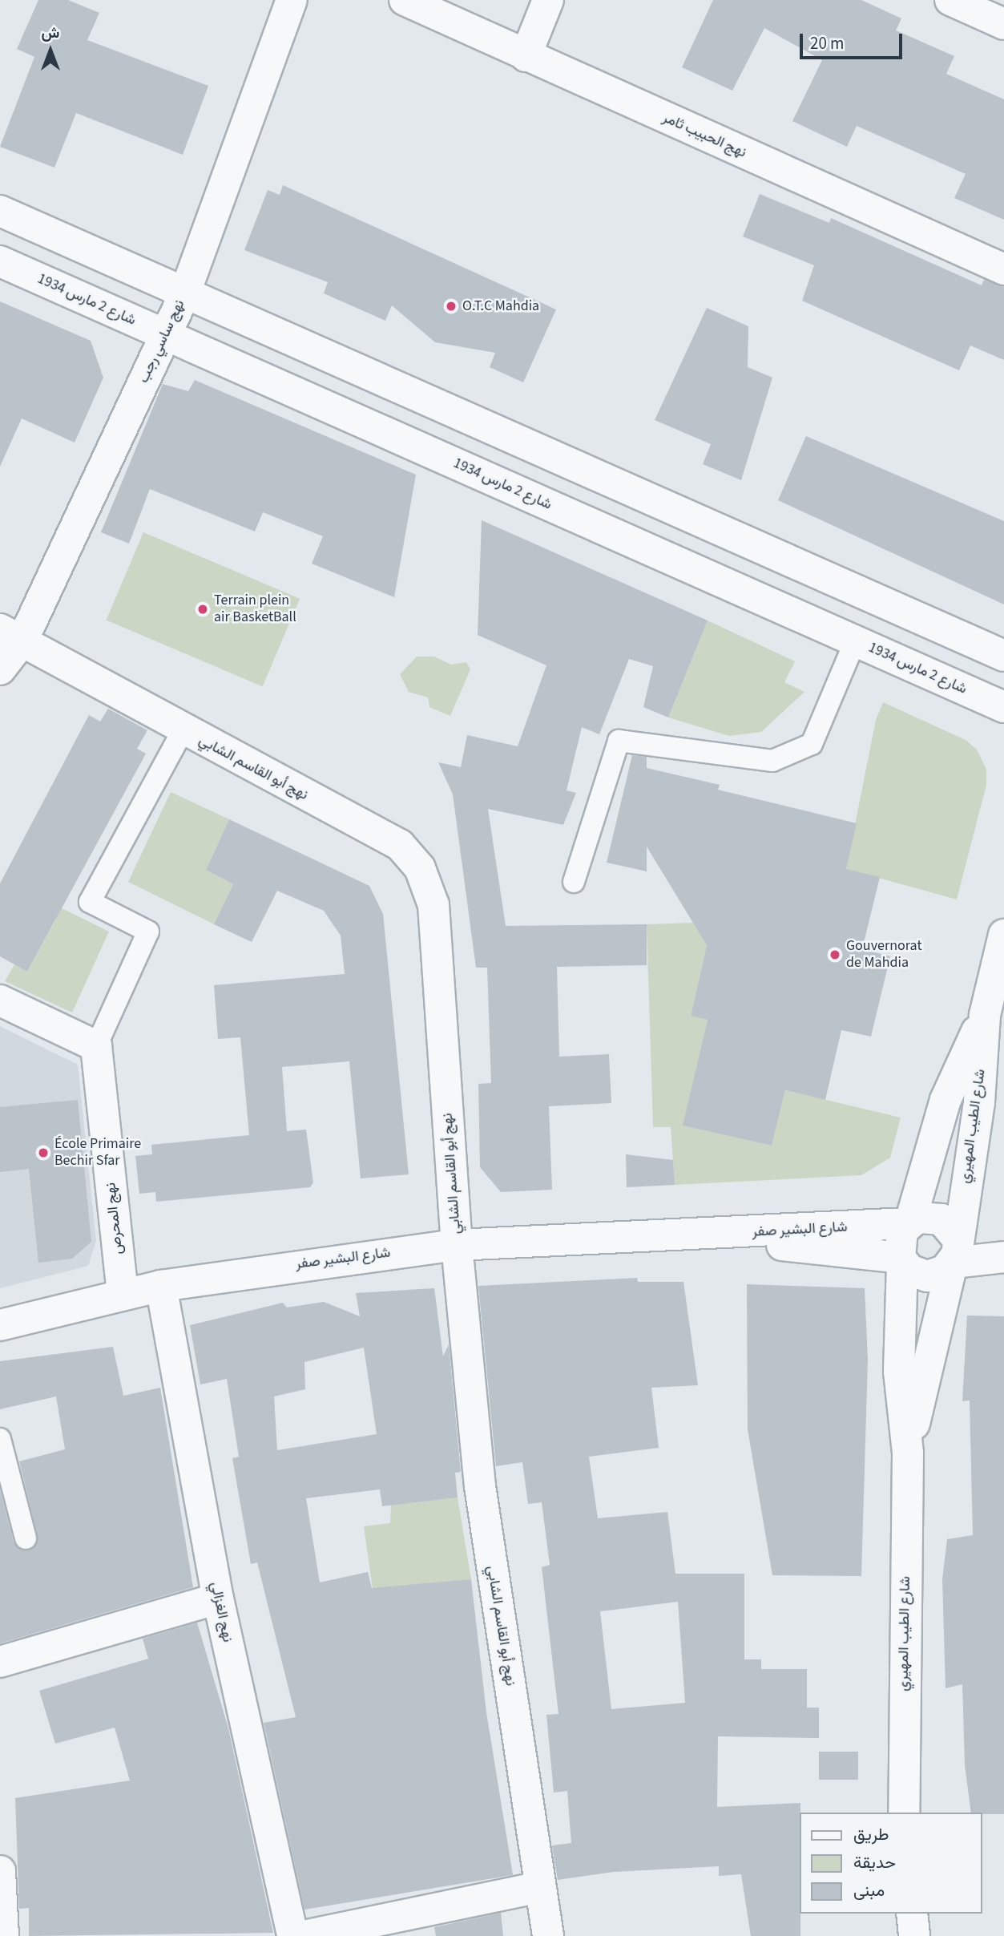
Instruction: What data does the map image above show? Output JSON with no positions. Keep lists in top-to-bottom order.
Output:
{
  "streets": {
    "street": [
      "نهج الحبيب ثامر",
      "شارع 2 مارس 1934",
      "نهج ساسي رجب",
      "نهج أبو القاسم الشابي",
      "شارع الطيب المهيري",
      "نهج المحرص",
      "شارع البشير صفر",
      "نهج الغزالي"
    ]
  },
  "crossings": [
    ["شارع 2 مارس 1934", "نهج ساسي رجب"],
    ["نهج ساسي رجب", "نهج أبو القاسم الشابي"],
    ["نهج أبو القاسم الشابي", "شارع البشير صفر"],
    ["شارع الطيب المهيري", "شارع البشير صفر"],
    ["نهج المحرص", "شارع البشير صفر"],
    ["شارع البشير صفر", "نهج الغزالي"]
  ],
  "places": [
    "O.T.C Mahdia",
    "Terrain plein air BasketBall",
    "Gouvernorat de Mahdia",
    "École Primaire Bechir Sfar"
  ],
  "legend": ["طريق", "حديقة", "مبنى"],
  "scale_bar": "20 m",
  "north": "top"
}
